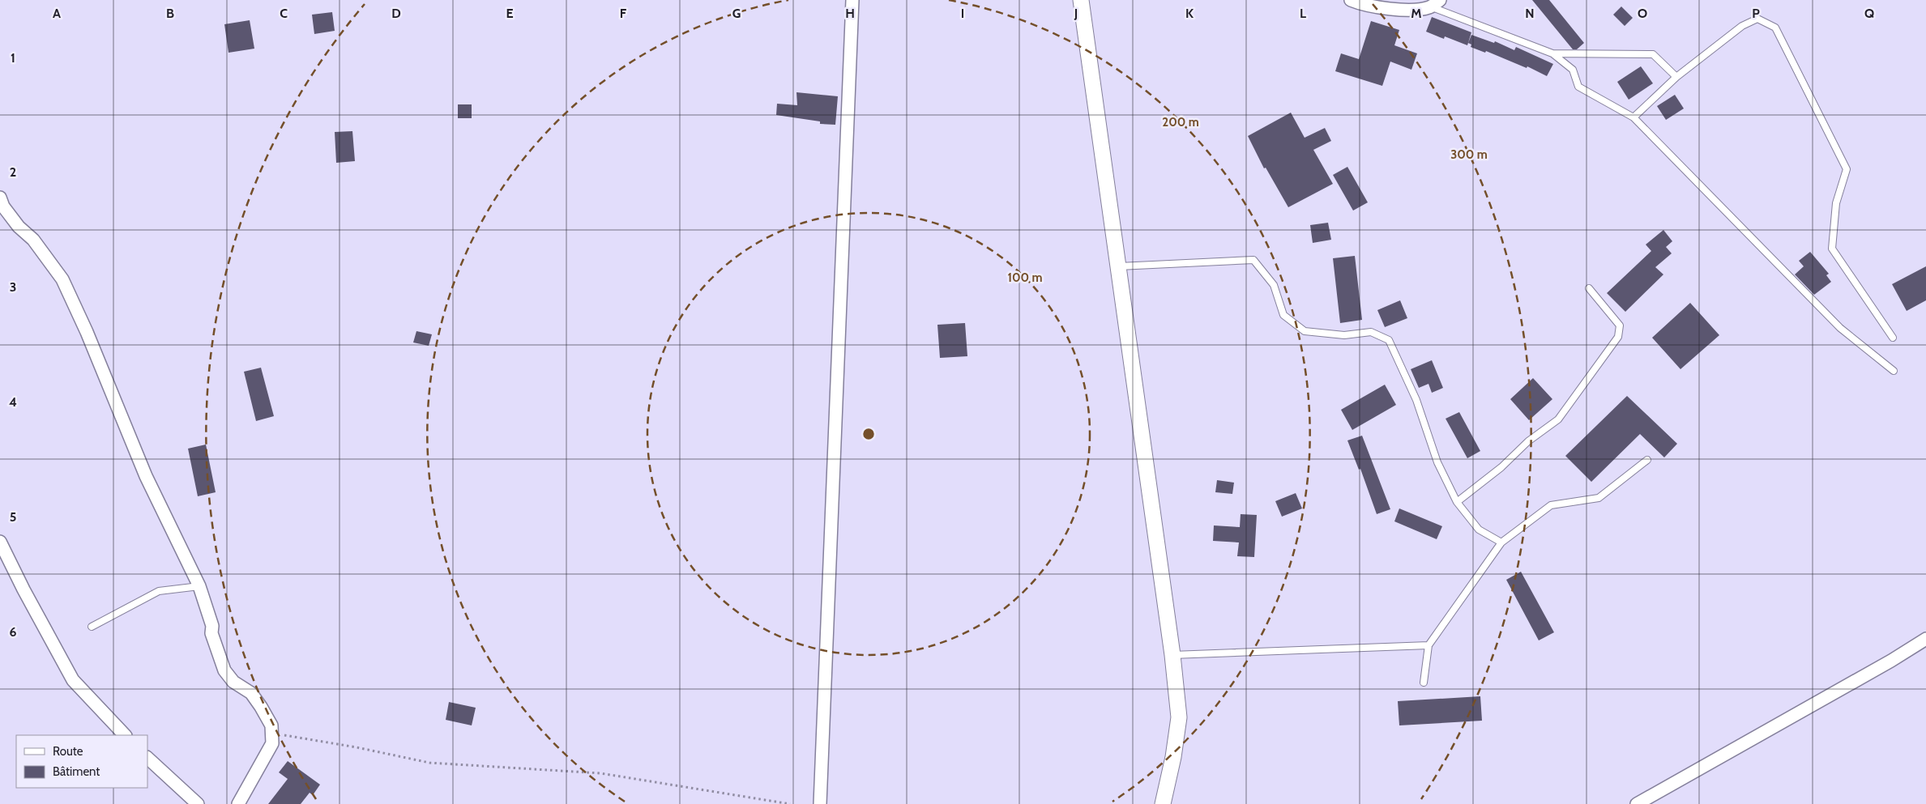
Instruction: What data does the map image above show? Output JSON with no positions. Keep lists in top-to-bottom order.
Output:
{
  "legend": ["Route", "Bâtiment"],
  "grid": {
    "columns": [
      "A",
      "B",
      "C",
      "D",
      "E",
      "F",
      "G",
      "H",
      "I",
      "J",
      "K",
      "L",
      "M",
      "N",
      "O",
      "P",
      "Q"
    ],
    "rows": [
      "1",
      "2",
      "3",
      "4",
      "5",
      "6"
    ]
  },
  "rings": ["200 m", "300 m", "100 m"]
}
